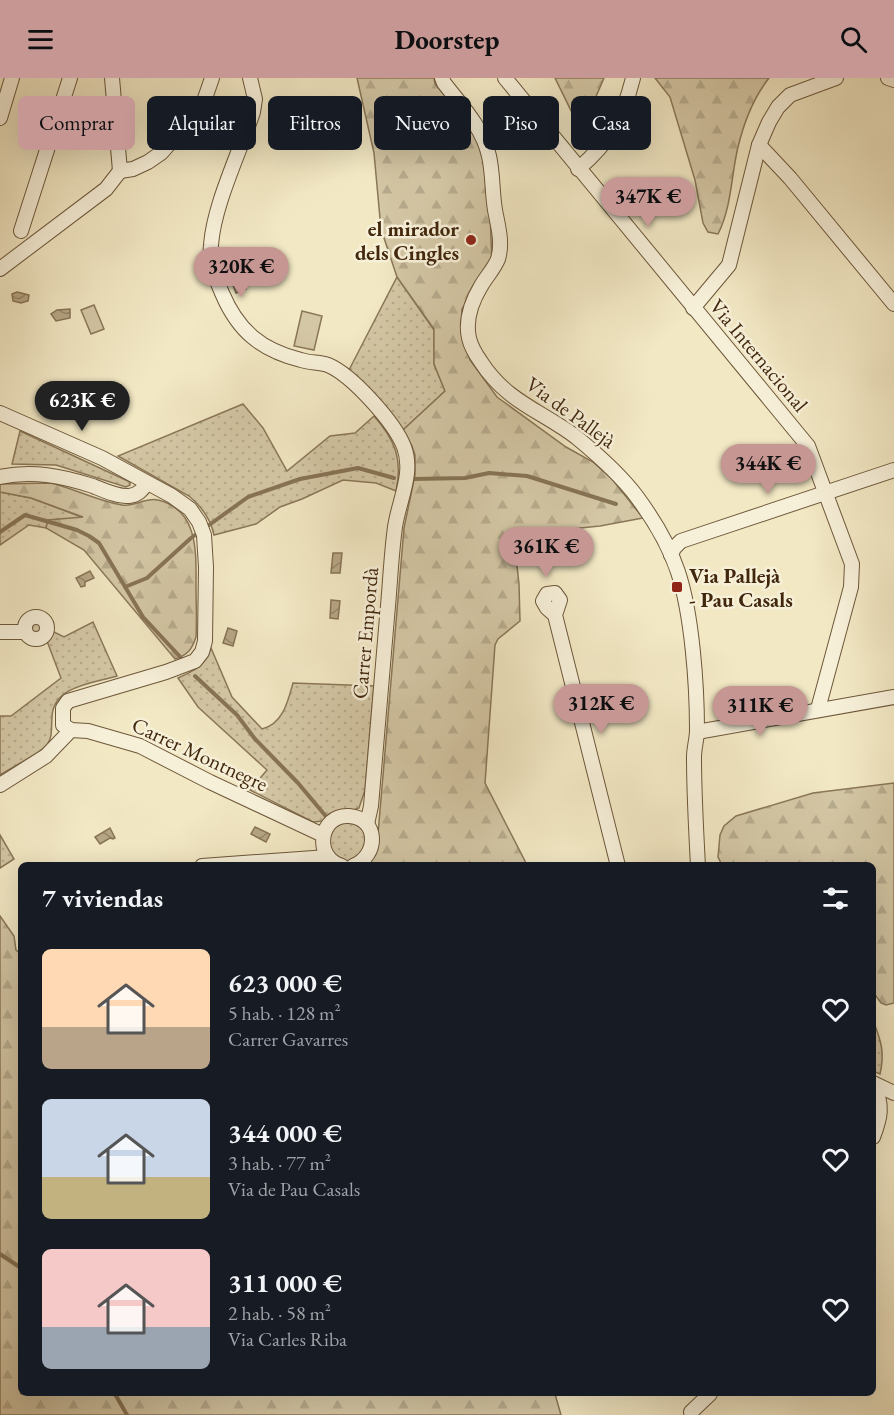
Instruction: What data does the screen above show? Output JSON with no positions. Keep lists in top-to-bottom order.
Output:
{
  "streets": {
    "street": [
      "Via Internacional",
      "Via de Pallejà",
      "Carrer Empordà",
      "Carrer Montnegre"
    ]
  },
  "places": {
    "other": ["el mirador dels Cingles"],
    "transit": ["Via Pallejà - Pau Casals"]
  },
  "page": {
    "header": "Doorstep",
    "chip": [
      "Comprar",
      "Alquilar",
      "Filtros",
      "Nuevo",
      "Piso",
      "Casa"
    ],
    "price": [
      "347K €",
      "320K €",
      "623K €",
      "344K €",
      "361K €",
      "312K €",
      "311K €"
    ],
    "heading": "7 viviendas",
    "list": [
      {
        "name": "623 000 €",
        "note": "5 hab. · 128 m² · Carrer Gavarres"
      },
      {
        "name": "344 000 €",
        "note": "3 hab. · 77 m² · Via de Pau Casals"
      },
      {
        "name": "311 000 €",
        "note": "2 hab. · 58 m² · Via Carles Riba"
      }
    ]
  }
}
